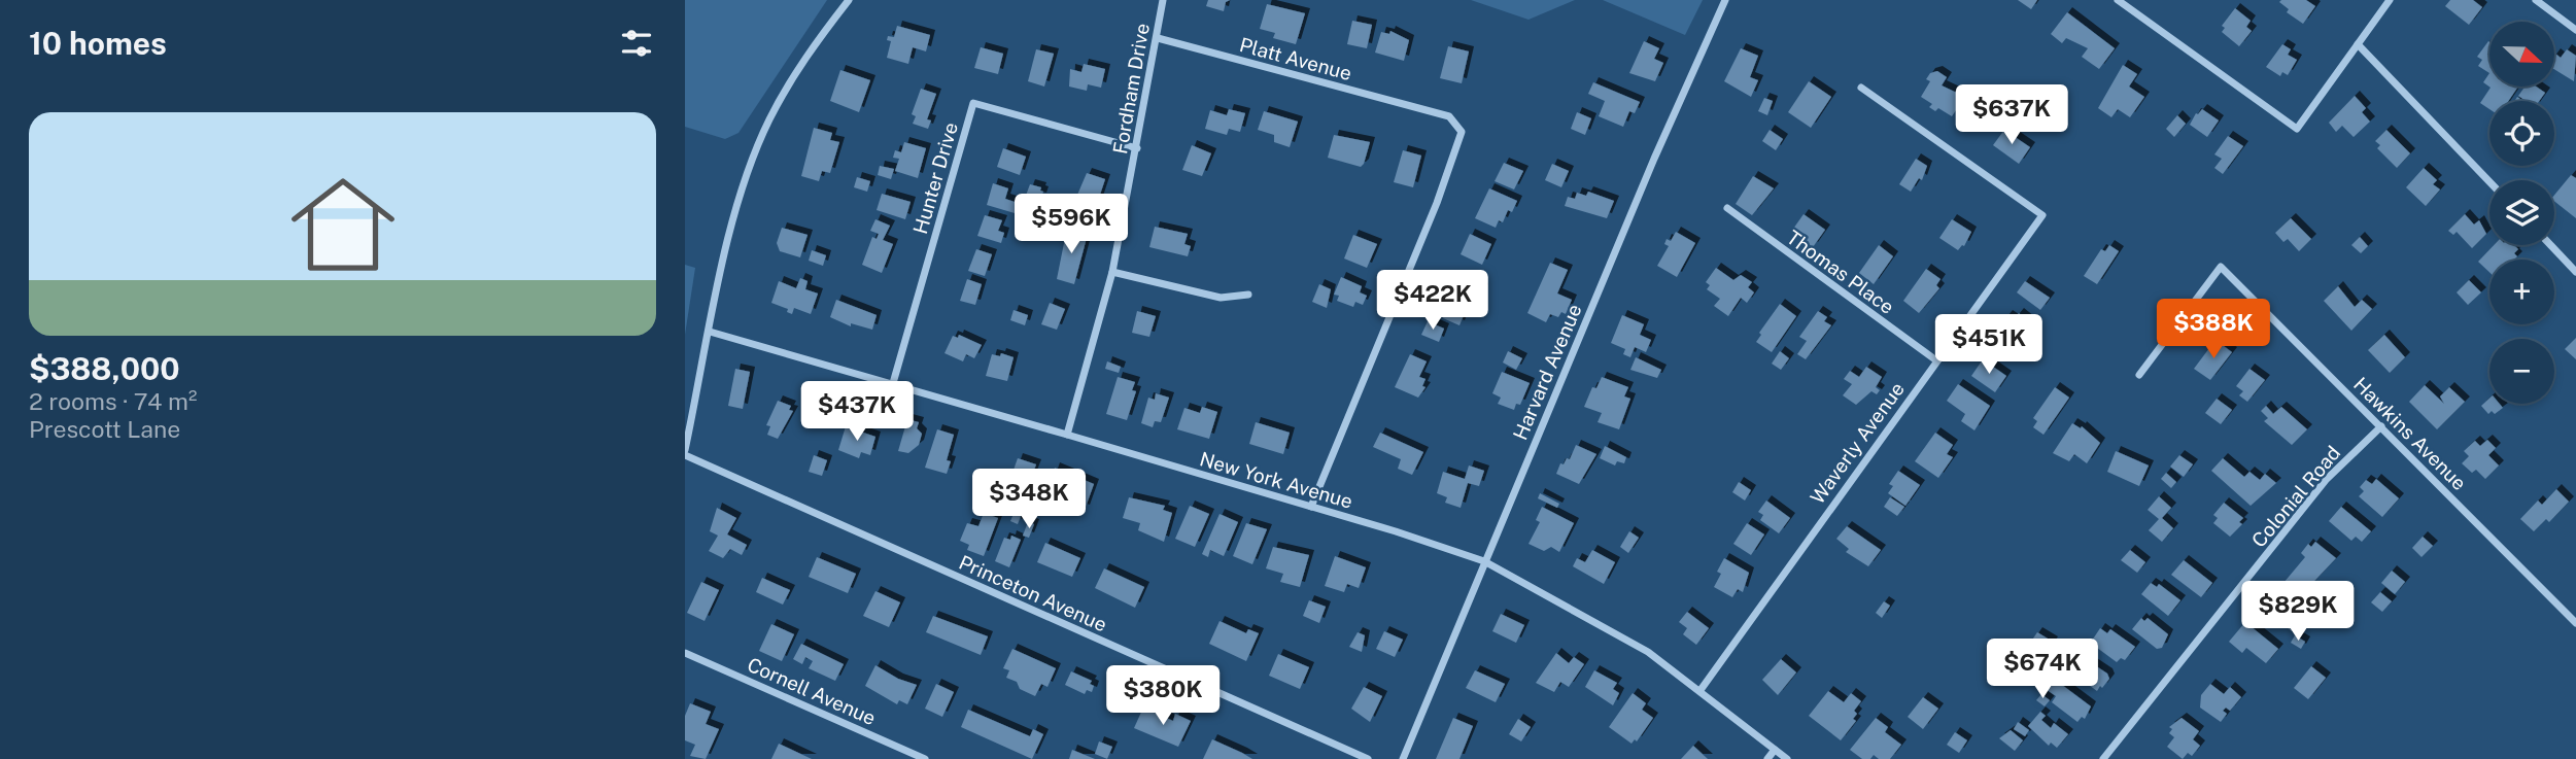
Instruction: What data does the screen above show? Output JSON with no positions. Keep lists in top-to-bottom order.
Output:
{
  "streets": {
    "street": [
      "Platt Avenue",
      "Fordham Drive",
      "Hunter Drive",
      "Thomas Place",
      "Harvard Avenue",
      "Hawkins Avenue",
      "Waverly Avenue",
      "New York Avenue",
      "Colonial Road",
      "Princeton Avenue",
      "Cornell Avenue"
    ]
  },
  "crossings": [
    ["Platt Avenue", "Fordham Drive"],
    ["Platt Avenue", "New York Avenue"],
    ["Fordham Drive", "Hunter Drive"],
    ["Fordham Drive", "New York Avenue"],
    ["Hunter Drive", "New York Avenue"],
    ["Thomas Place", "Waverly Avenue"],
    ["Harvard Avenue", "New York Avenue"],
    ["Hawkins Avenue", "Colonial Road"],
    ["Waverly Avenue", "New York Avenue"]
  ],
  "north": "right",
  "page": {
    "heading": "10 homes",
    "map_buttons": ["+", "−"],
    "price": [
      "$637K",
      "$596K",
      "$422K",
      "$388K",
      "$451K",
      "$437K",
      "$348K",
      "$829K",
      "$674K",
      "$380K"
    ],
    "list": [
      {
        "name": "$388,000",
        "note": "2 rooms · 74 m² · Prescott Lane"
      }
    ]
  }
}
